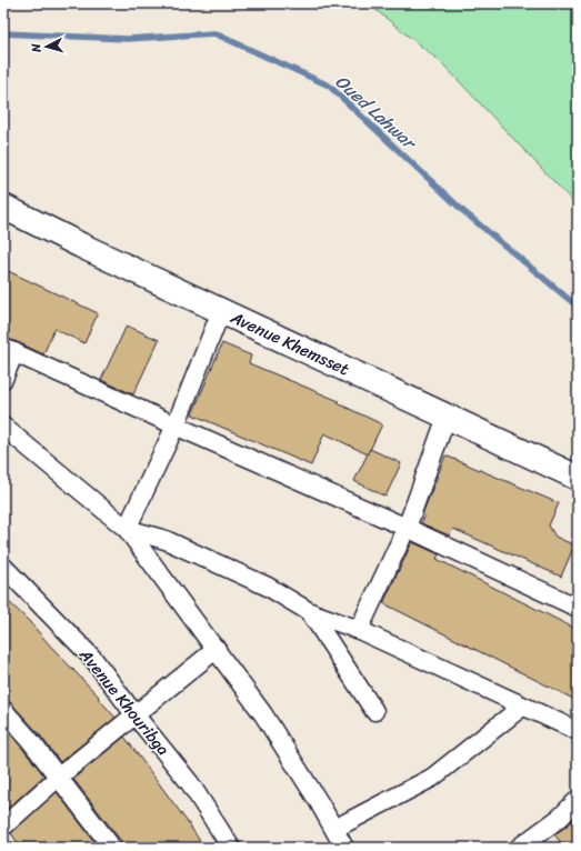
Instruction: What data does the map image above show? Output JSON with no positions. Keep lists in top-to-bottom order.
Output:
{
  "streets": {
    "street": ["Avenue Khemsset", "Avenue Khouribga"]
  },
  "water": ["Oued Lahwar"],
  "north": "left"
}
